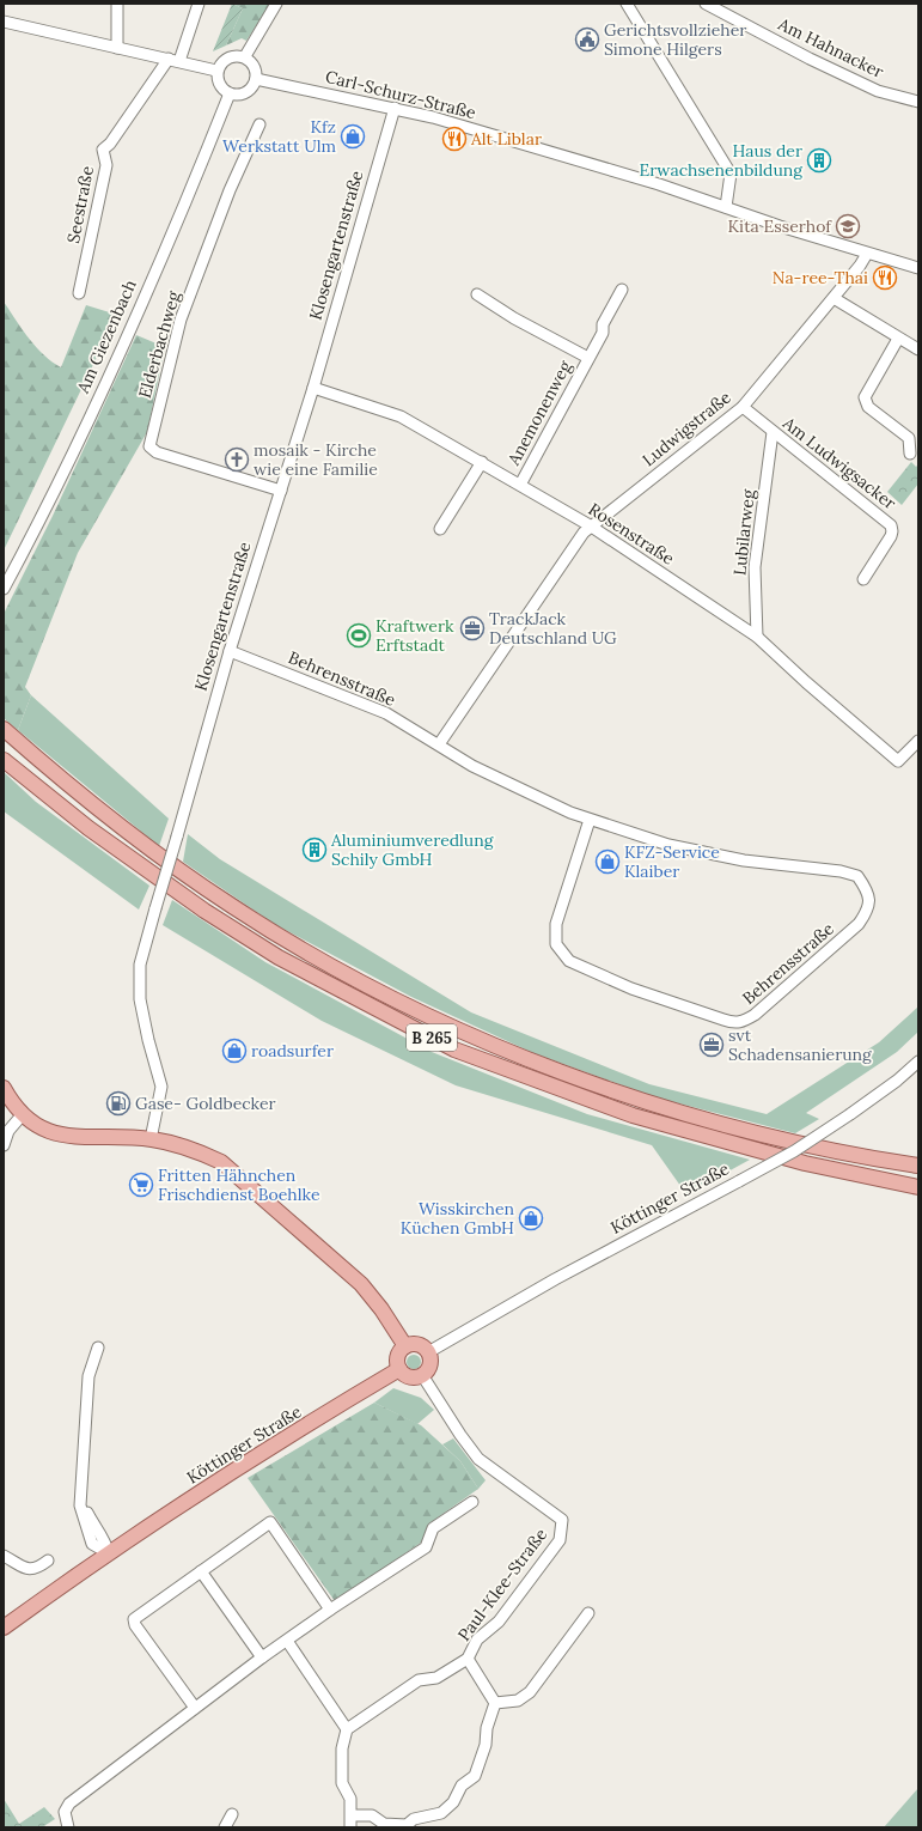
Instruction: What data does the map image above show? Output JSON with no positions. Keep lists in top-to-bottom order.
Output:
{
  "streets": {
    "main road": ["B 265", "Köttinger Straße"],
    "street": [
      "Am Hahnacker",
      "Carl-Schurz-Straße",
      "Seestraße",
      "Klosengartenstraße",
      "Am Giezenbach",
      "Elderbachweg",
      "Anemonenweg",
      "Ludwigstraße",
      "Am Ludwigsacker",
      "Lubilarweg",
      "Rosenstraße",
      "Behrensstraße",
      "Paul-Klee-Straße"
    ]
  },
  "crossings": [
    ["Carl-Schurz-Straße", "Klosengartenstraße"],
    ["Carl-Schurz-Straße", "Am Giezenbach"],
    ["Carl-Schurz-Straße", "Ludwigstraße"],
    ["Klosengartenstraße", "Elderbachweg"],
    ["Klosengartenstraße", "Rosenstraße"],
    ["Klosengartenstraße", "Behrensstraße"],
    ["Anemonenweg", "Rosenstraße"],
    ["Ludwigstraße", "Am Ludwigsacker"],
    ["Ludwigstraße", "Rosenstraße"],
    ["Ludwigstraße", "Behrensstraße"],
    ["Am Ludwigsacker", "Lubilarweg"],
    ["Lubilarweg", "Rosenstraße"],
    ["Köttinger Straße", "Paul-Klee-Straße"]
  ],
  "places": {
    "public building": ["Gerichtsvollzieher Simone Hilgers"],
    "shop": [
      "Kfz Werkstatt Ulm",
      "KFZ-Service Klaiber",
      "roadsurfer",
      "Wisskirchen Küchen GmbH"
    ],
    "restaurant": ["Alt Liblar", "Na-ree-Thai"],
    "building": ["Haus der Erwachsenenbildung", "Aluminiumveredlung Schily GmbH"],
    "school or university": ["Kita Esserhof"],
    "church": ["mosaik - Kirche wie eine Familie"],
    "office": ["TrackJack Deutschland UG", "svt Schadensanierung"],
    "sports": ["Kraftwerk Erftstadt"],
    "fuel station": ["Gase- Goldbecker"],
    "supermarket": ["Fritten Hähnchen Frischdienst Boehlke"]
  }
}
